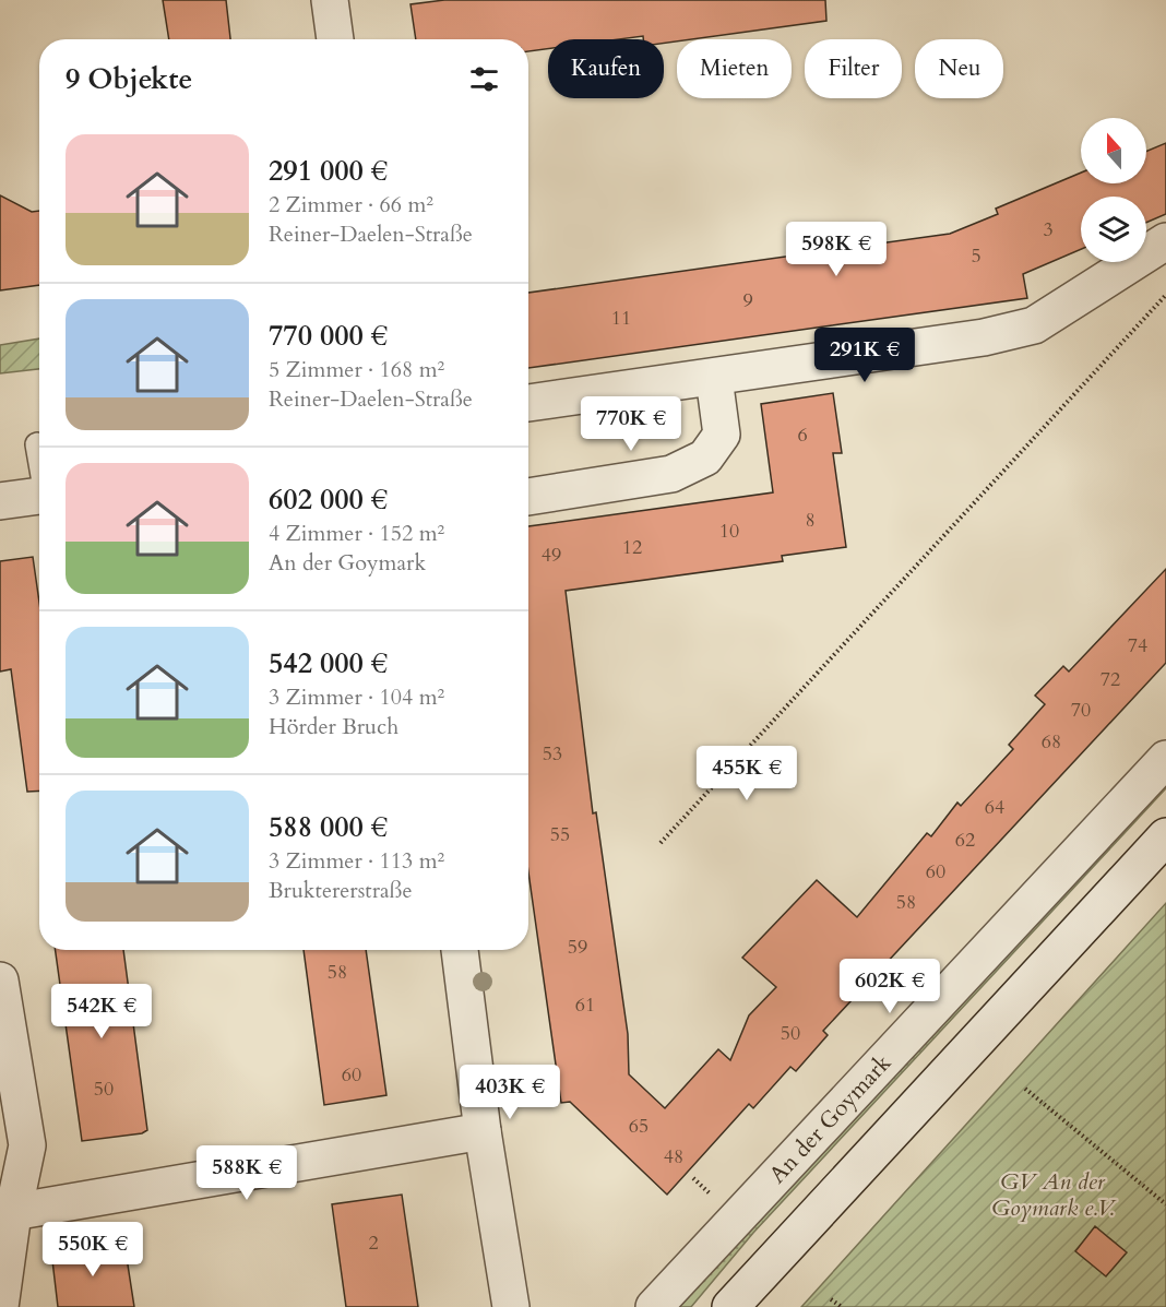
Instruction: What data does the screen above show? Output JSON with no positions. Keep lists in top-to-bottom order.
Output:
{
  "streets": {
    "street": ["An der Goymark"]
  },
  "parks": ["GV An der Goymark e.V."],
  "house_numbers": [
    "3",
    "5",
    "9",
    "11",
    "6",
    "8",
    "10",
    "12",
    "49",
    "74",
    "72",
    "70",
    "68",
    "53",
    "64",
    "55",
    "62",
    "60",
    "58",
    "59",
    "58",
    "61",
    "50",
    "60",
    "50",
    "65",
    "48",
    "2"
  ],
  "north": "top",
  "page": {
    "chip": [
      "Kaufen",
      "Mieten",
      "Filter",
      "Neu"
    ],
    "heading": "9 Objekte",
    "list": [
      {
        "name": "291 000 €",
        "note": "2 Zimmer · 66 m² · Reiner-Daelen-Straße"
      },
      {
        "name": "770 000 €",
        "note": "5 Zimmer · 168 m² · Reiner-Daelen-Straße"
      },
      {
        "name": "602 000 €",
        "note": "4 Zimmer · 152 m² · An der Goymark"
      },
      {
        "name": "542 000 €",
        "note": "3 Zimmer · 104 m² · Hörder Bruch"
      },
      {
        "name": "588 000 €",
        "note": "3 Zimmer · 113 m² · Bruktererstraße"
      }
    ],
    "price": [
      "598K €",
      "291K €",
      "770K €",
      "455K €",
      "602K €",
      "542K €",
      "403K €",
      "588K €",
      "550K €"
    ]
  }
}
